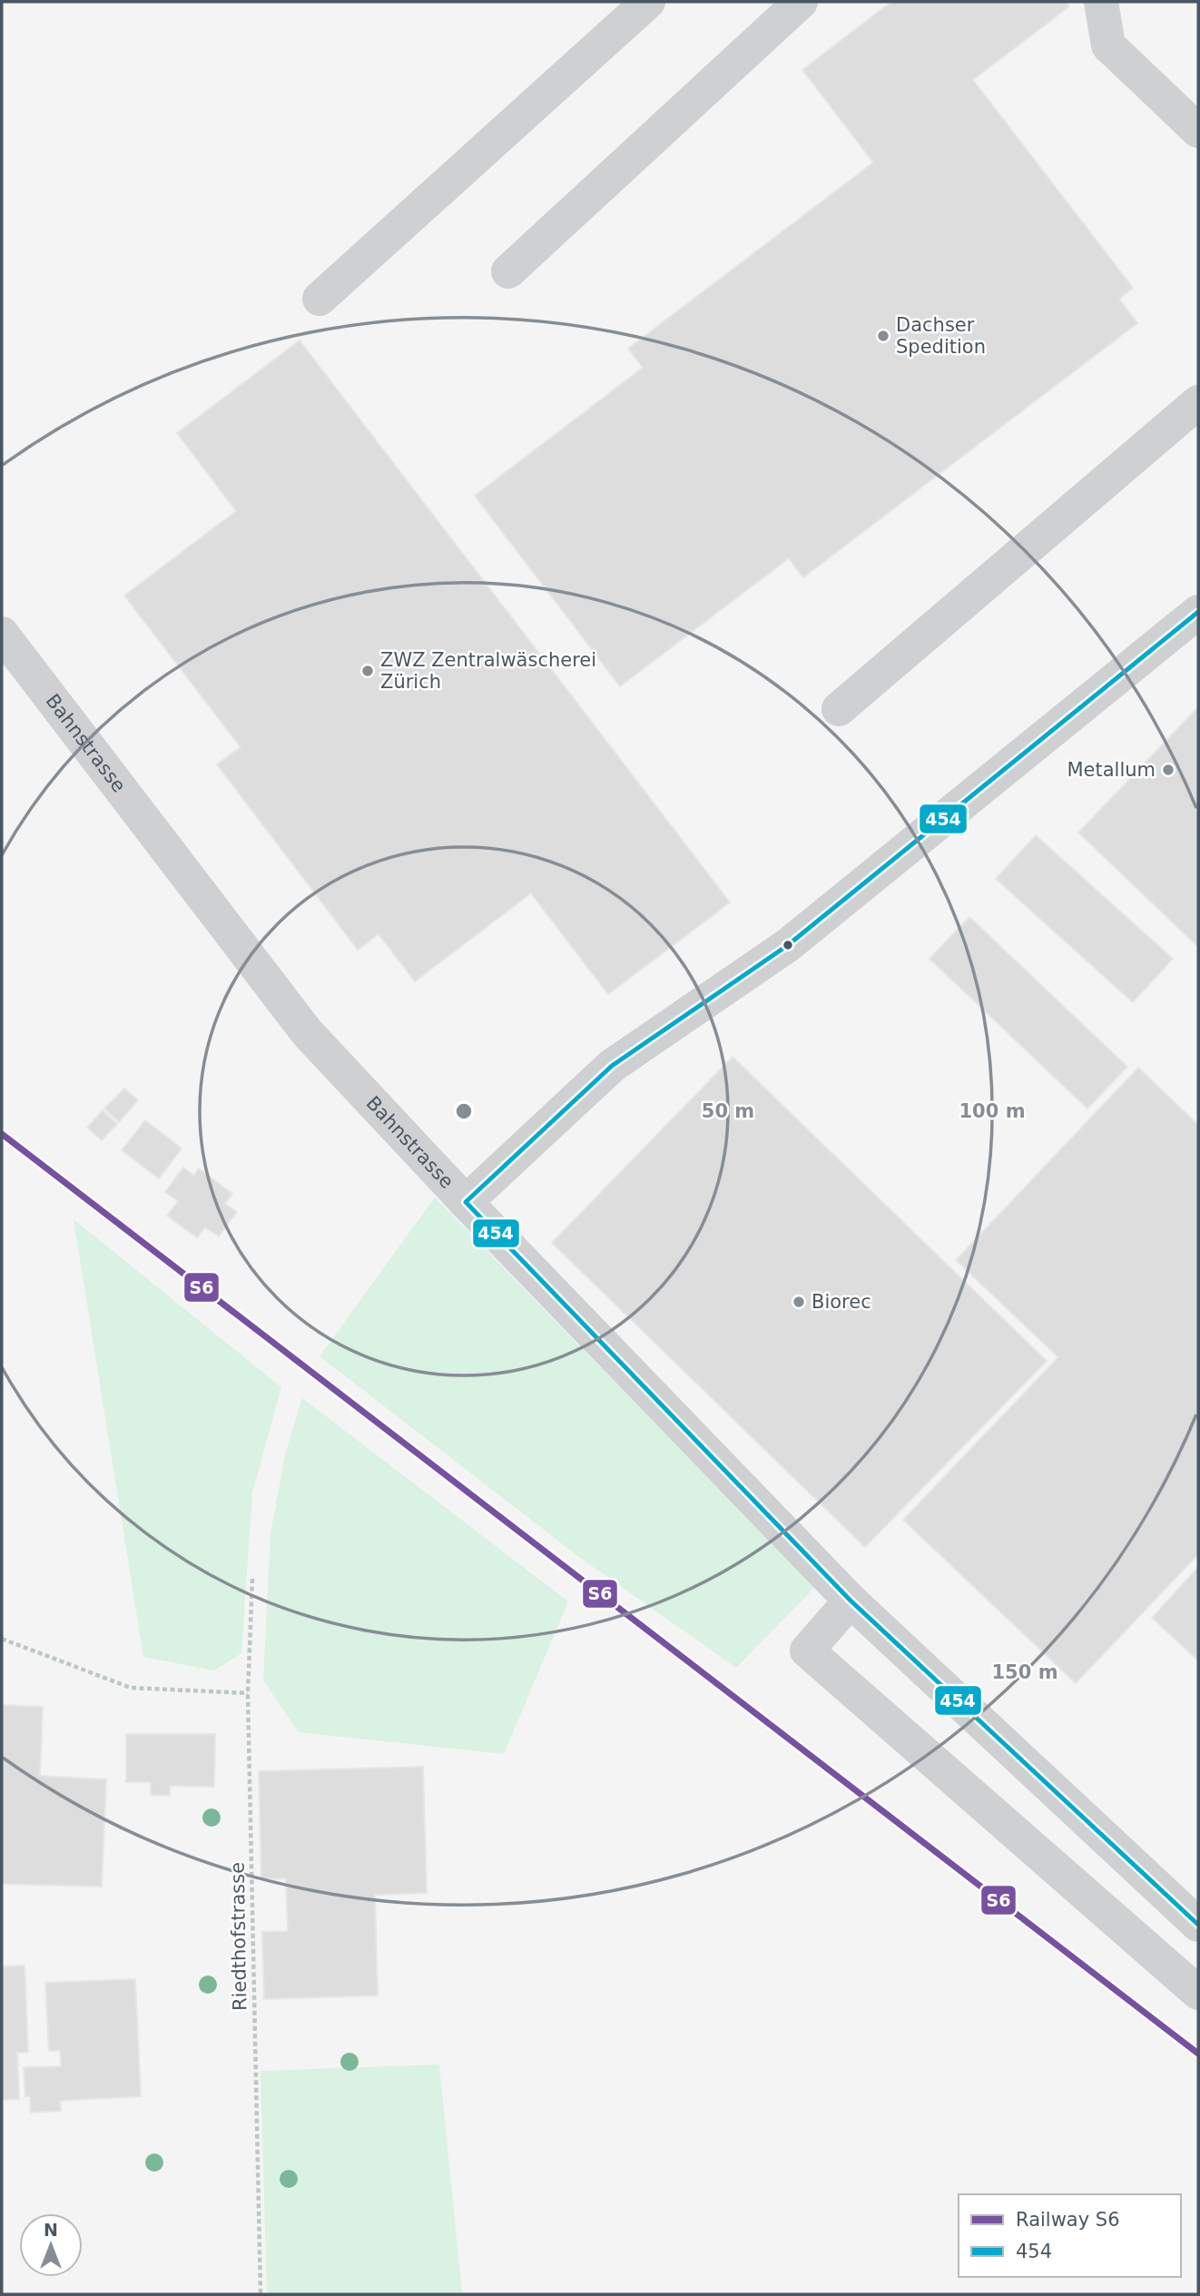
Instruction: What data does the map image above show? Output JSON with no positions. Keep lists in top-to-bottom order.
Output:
{
  "streets": {
    "street": ["Bahnstrasse"],
    "path": ["Riedthofstrasse"]
  },
  "places": [
    "Dachser Spedition",
    "ZWZ Zentralwäscherei Zürich",
    "Metallum",
    "Biorec"
  ],
  "lines": ["transit line 454", "rail line S6"],
  "legend": ["Railway S6", "454"],
  "north": "top",
  "rings": ["50 m", "100 m", "150 m"]
}
